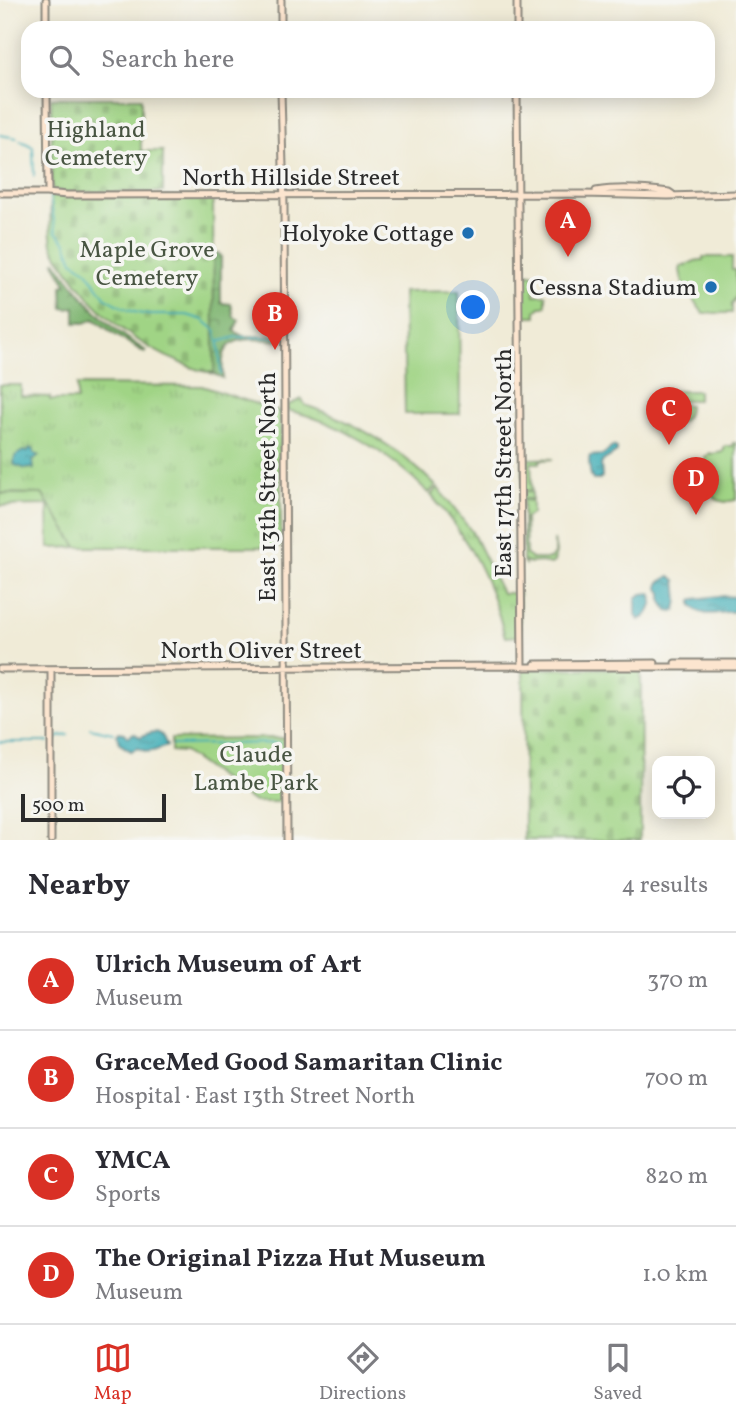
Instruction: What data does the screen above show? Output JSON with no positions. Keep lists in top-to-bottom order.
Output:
{
  "streets": {
    "main road": [
      "North Hillside Street",
      "East 17th Street North",
      "East 13th Street North",
      "North Oliver Street"
    ]
  },
  "crossings": [
    ["North Hillside Street", "East 17th Street North"],
    ["North Hillside Street", "East 13th Street North"],
    ["East 17th Street North", "North Oliver Street"],
    ["East 13th Street North", "North Oliver Street"]
  ],
  "parks": ["Highland Cemetery", "Maple Grove Cemetery", "Claude Lambe Park"],
  "places": ["Holyoke Cottage", "Cessna Stadium"],
  "scale_bar": "500 m",
  "page": {
    "search": "Search here",
    "pins": [
      "A",
      "B",
      "C",
      "D"
    ],
    "scale": "500 m",
    "heading": ["Nearby", "4 results"],
    "list": [
      {
        "mark": "A",
        "name": "Ulrich Museum of Art",
        "note": "Museum",
        "value": "370 m"
      },
      {
        "mark": "B",
        "name": "GraceMed Good Samaritan Clinic",
        "note": "Hospital · East 13th Street North",
        "value": "700 m"
      },
      {
        "mark": "C",
        "name": "YMCA",
        "note": "Sports",
        "value": "820 m"
      },
      {
        "mark": "D",
        "name": "The Original Pizza Hut Museum",
        "note": "Museum",
        "value": "1.0 km"
      }
    ],
    "nav": ["Map", "Directions", "Saved"]
  }
}
